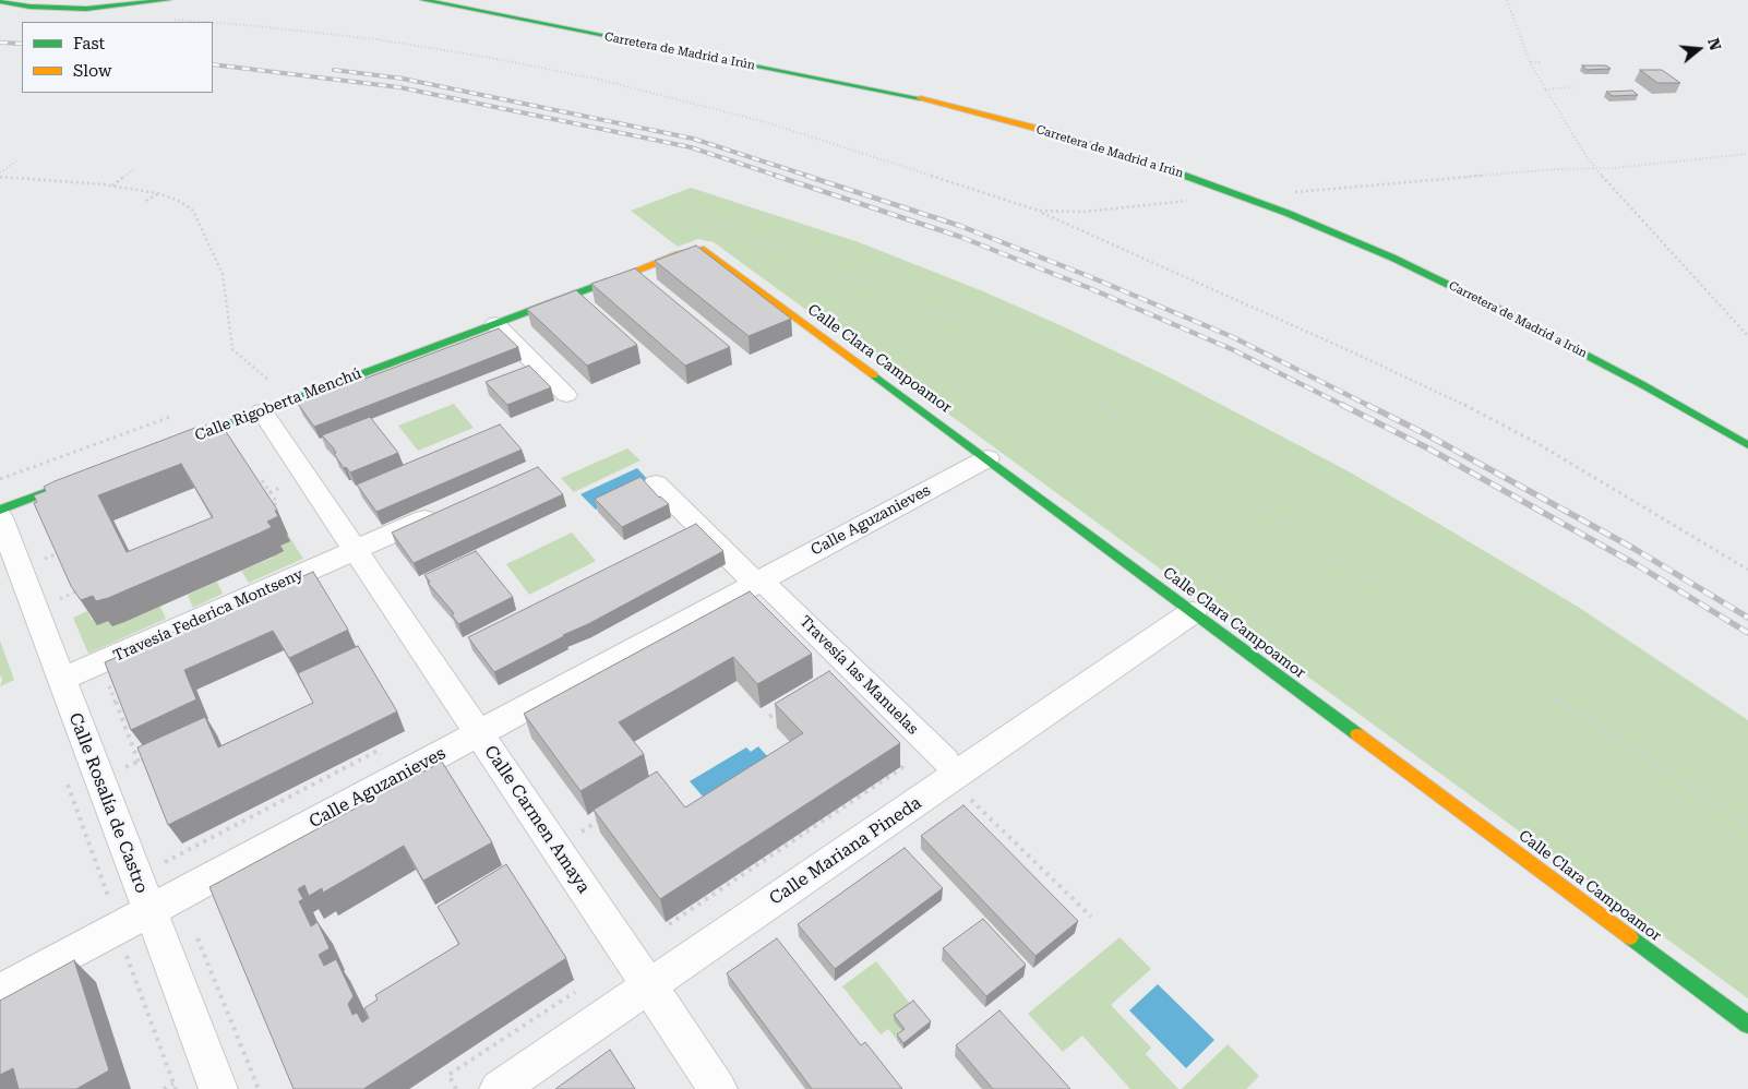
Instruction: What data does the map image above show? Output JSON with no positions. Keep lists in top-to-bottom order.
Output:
{
  "streets": {
    "main road": ["Carretera de Madrid a Irún", "Calle Clara Campoamor", "Calle Rigoberta Menchú"],
    "street": [
      "Calle Aguzanieves",
      "Travesía Federica Montseny",
      "Travesía las Manuelas",
      "Calle Rosalía de Castro",
      "Calle Carmen Amaya",
      "Calle Mariana Pineda"
    ]
  },
  "crossings": [
    ["Calle Clara Campoamor", "Calle Rigoberta Menchú"],
    ["Calle Clara Campoamor", "Calle Aguzanieves"],
    ["Calle Clara Campoamor", "Calle Mariana Pineda"],
    ["Calle Rigoberta Menchú", "Calle Carmen Amaya"],
    ["Calle Aguzanieves", "Travesía las Manuelas"],
    ["Calle Aguzanieves", "Calle Rosalía de Castro"],
    ["Calle Aguzanieves", "Calle Carmen Amaya"],
    ["Travesía Federica Montseny", "Calle Rosalía de Castro"],
    ["Travesía Federica Montseny", "Calle Carmen Amaya"],
    ["Calle Carmen Amaya", "Calle Mariana Pineda"]
  ],
  "legend": ["Fast", "Slow"],
  "north": "right"
}
